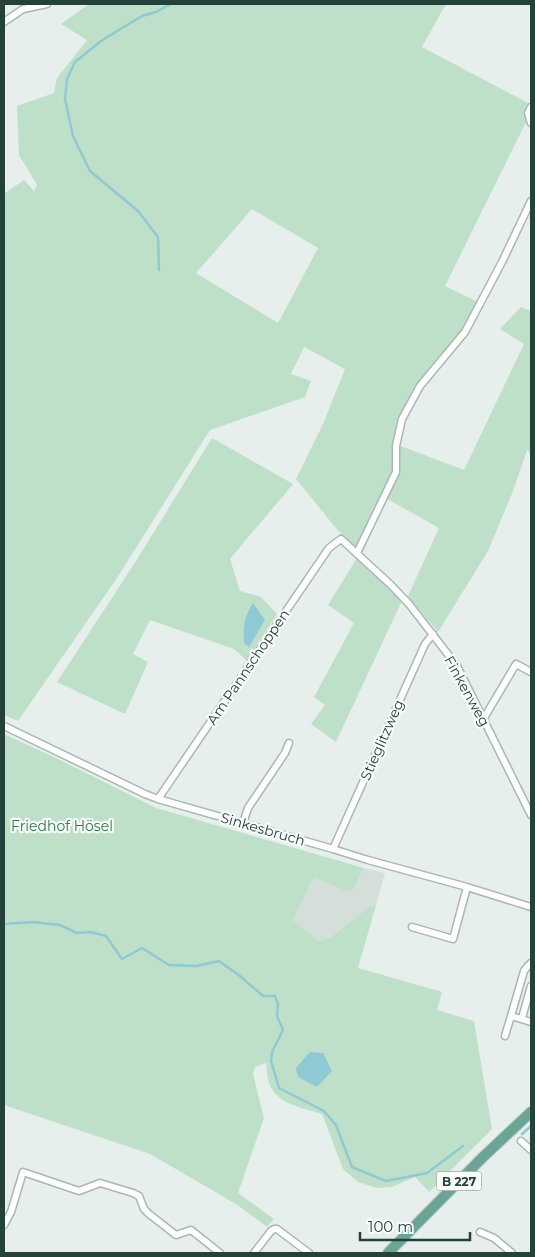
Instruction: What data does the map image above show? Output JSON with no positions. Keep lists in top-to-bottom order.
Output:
{
  "streets": {
    "main road": ["B 227"],
    "street": [
      "Am Pannschoppen",
      "Finkenweg",
      "Stieglitzweg",
      "Sinkesbruch"
    ]
  },
  "crossings": [
    ["Am Pannschoppen", "Finkenweg"],
    ["Am Pannschoppen", "Sinkesbruch"],
    ["Finkenweg", "Stieglitzweg"],
    ["Stieglitzweg", "Sinkesbruch"]
  ],
  "parks": ["Friedhof Hösel"],
  "scale_bar": "100 m"
}
